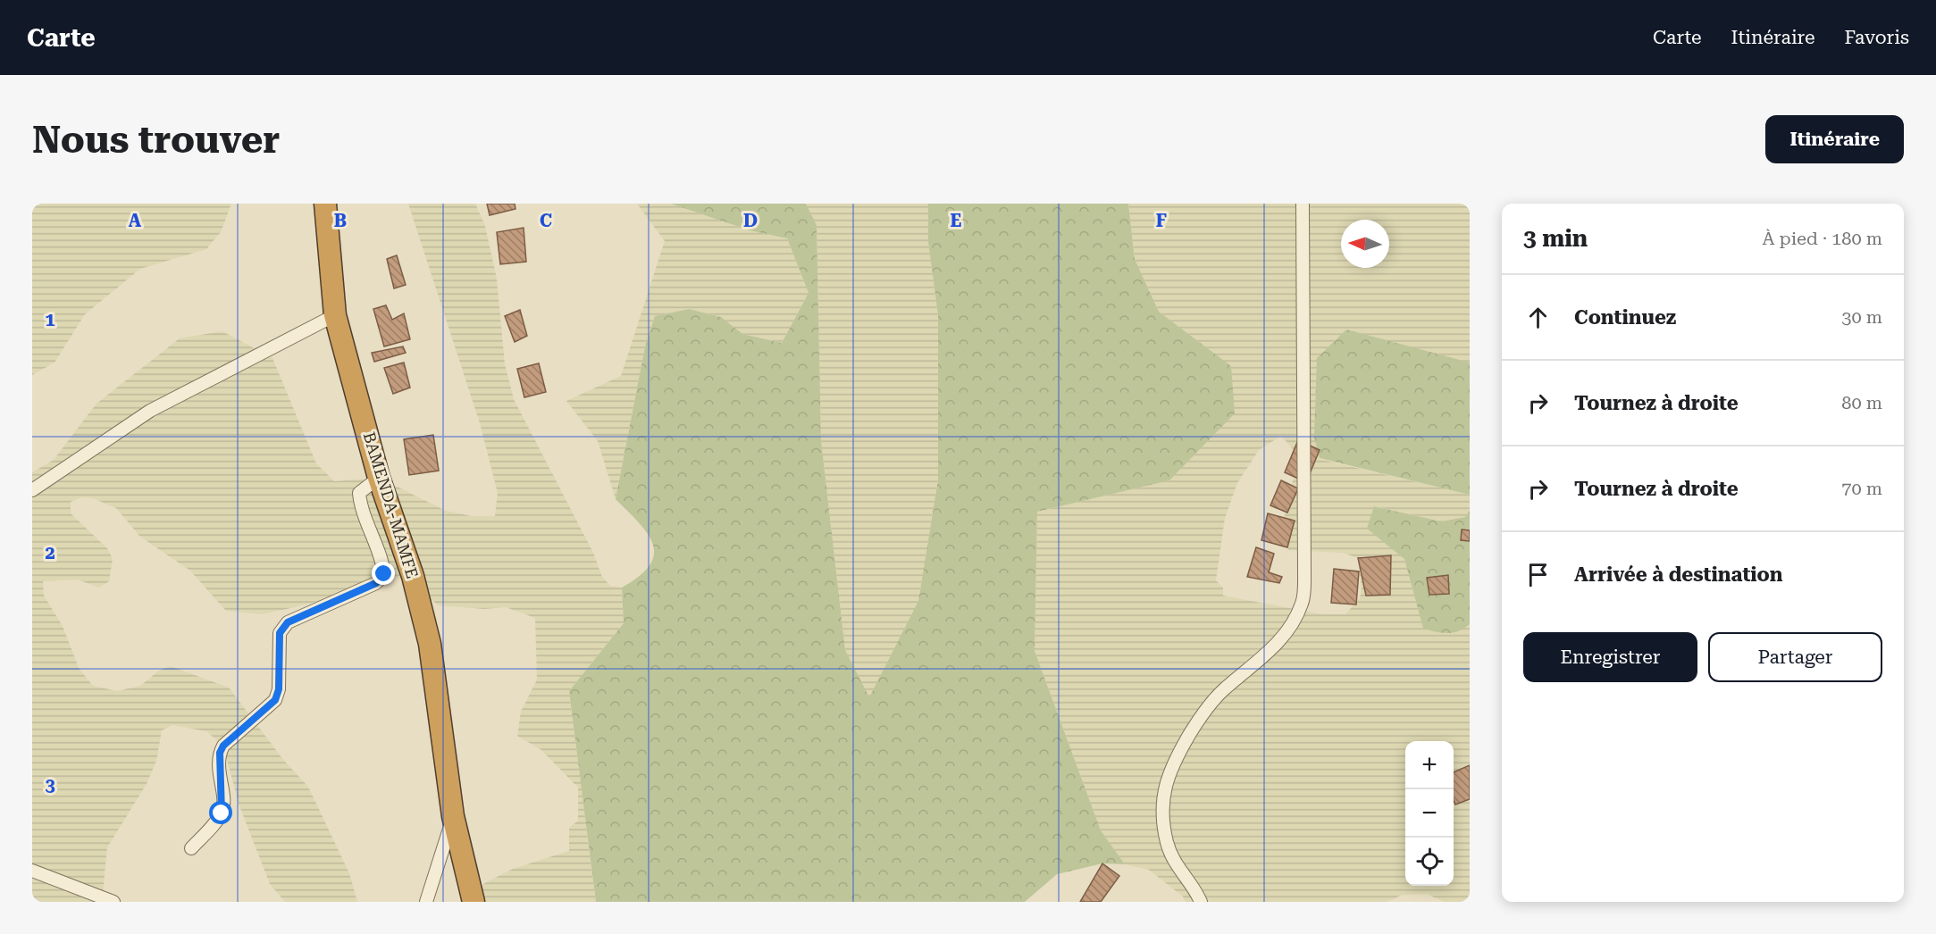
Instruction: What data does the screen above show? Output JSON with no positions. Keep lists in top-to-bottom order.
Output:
{
  "streets": {
    "highway": ["BAMENDA-MAMFE"]
  },
  "north": "left",
  "page": {
    "header": "Carte",
    "nav": ["Carte", "Itinéraire", "Favoris"],
    "buttons": [
      "Itinéraire",
      ["Enregistrer", "Partager"]
    ],
    "title": "Nous trouver",
    "heading": ["3 min", "À pied · 180 m"],
    "list": [
      ["Continuez", "30 m"],
      ["Tournez à droite", "80 m"],
      ["Tournez à droite", "70 m"],
      "Arrivée à destination"
    ],
    "map_buttons": ["+", "−"]
  },
  "grid": {
    "columns": [
      "A",
      "B",
      "C",
      "D",
      "E",
      "F"
    ],
    "rows": ["1", "2", "3"]
  }
}
